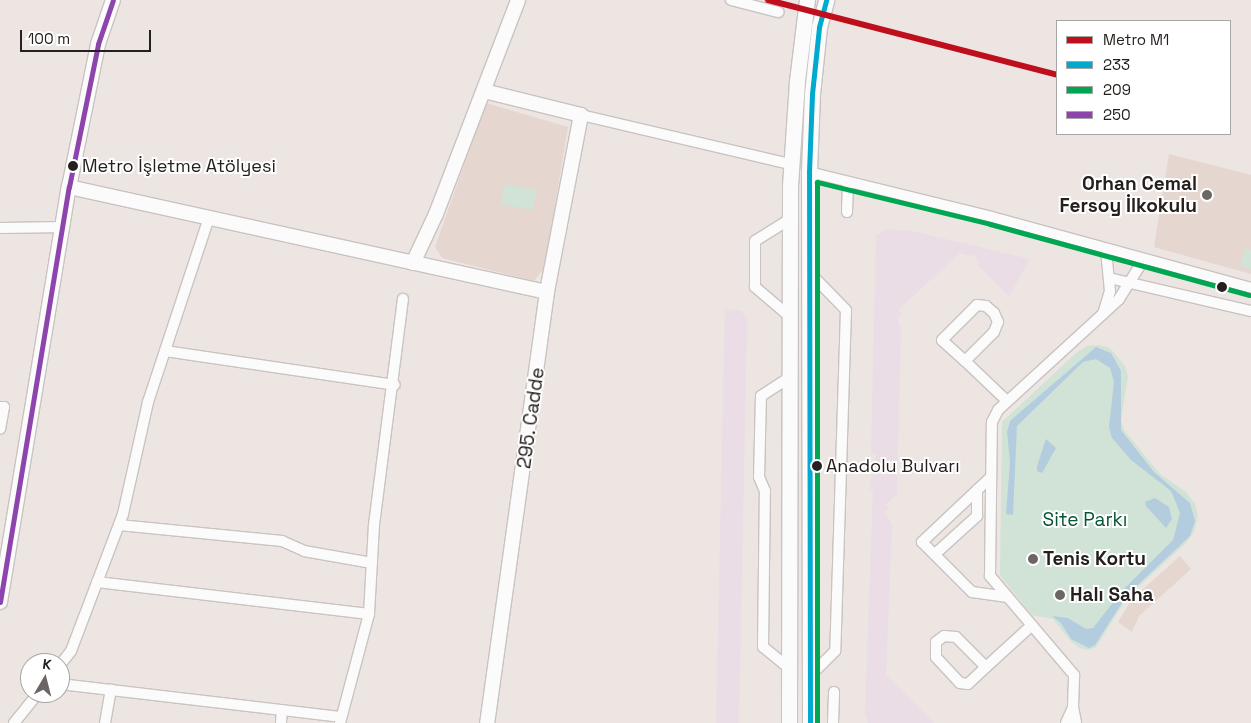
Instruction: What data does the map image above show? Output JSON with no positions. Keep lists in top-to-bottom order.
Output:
{
  "streets": {
    "street": ["295. Cadde"]
  },
  "parks": ["Site Parkı"],
  "places": [
    "Metro İşletme Atölyesi",
    "Orhan Cemal Fersoy İlkokulu",
    "Anadolu Bulvarı",
    "Tenis Kortu",
    "Halı Saha"
  ],
  "lines": [
    "metro line M1",
    "transit line 233",
    "transit line 250",
    "transit line 209"
  ],
  "legend": [
    "Metro M1",
    "233",
    "209",
    "250"
  ],
  "scale_bar": "100 m",
  "north": "top"
}
